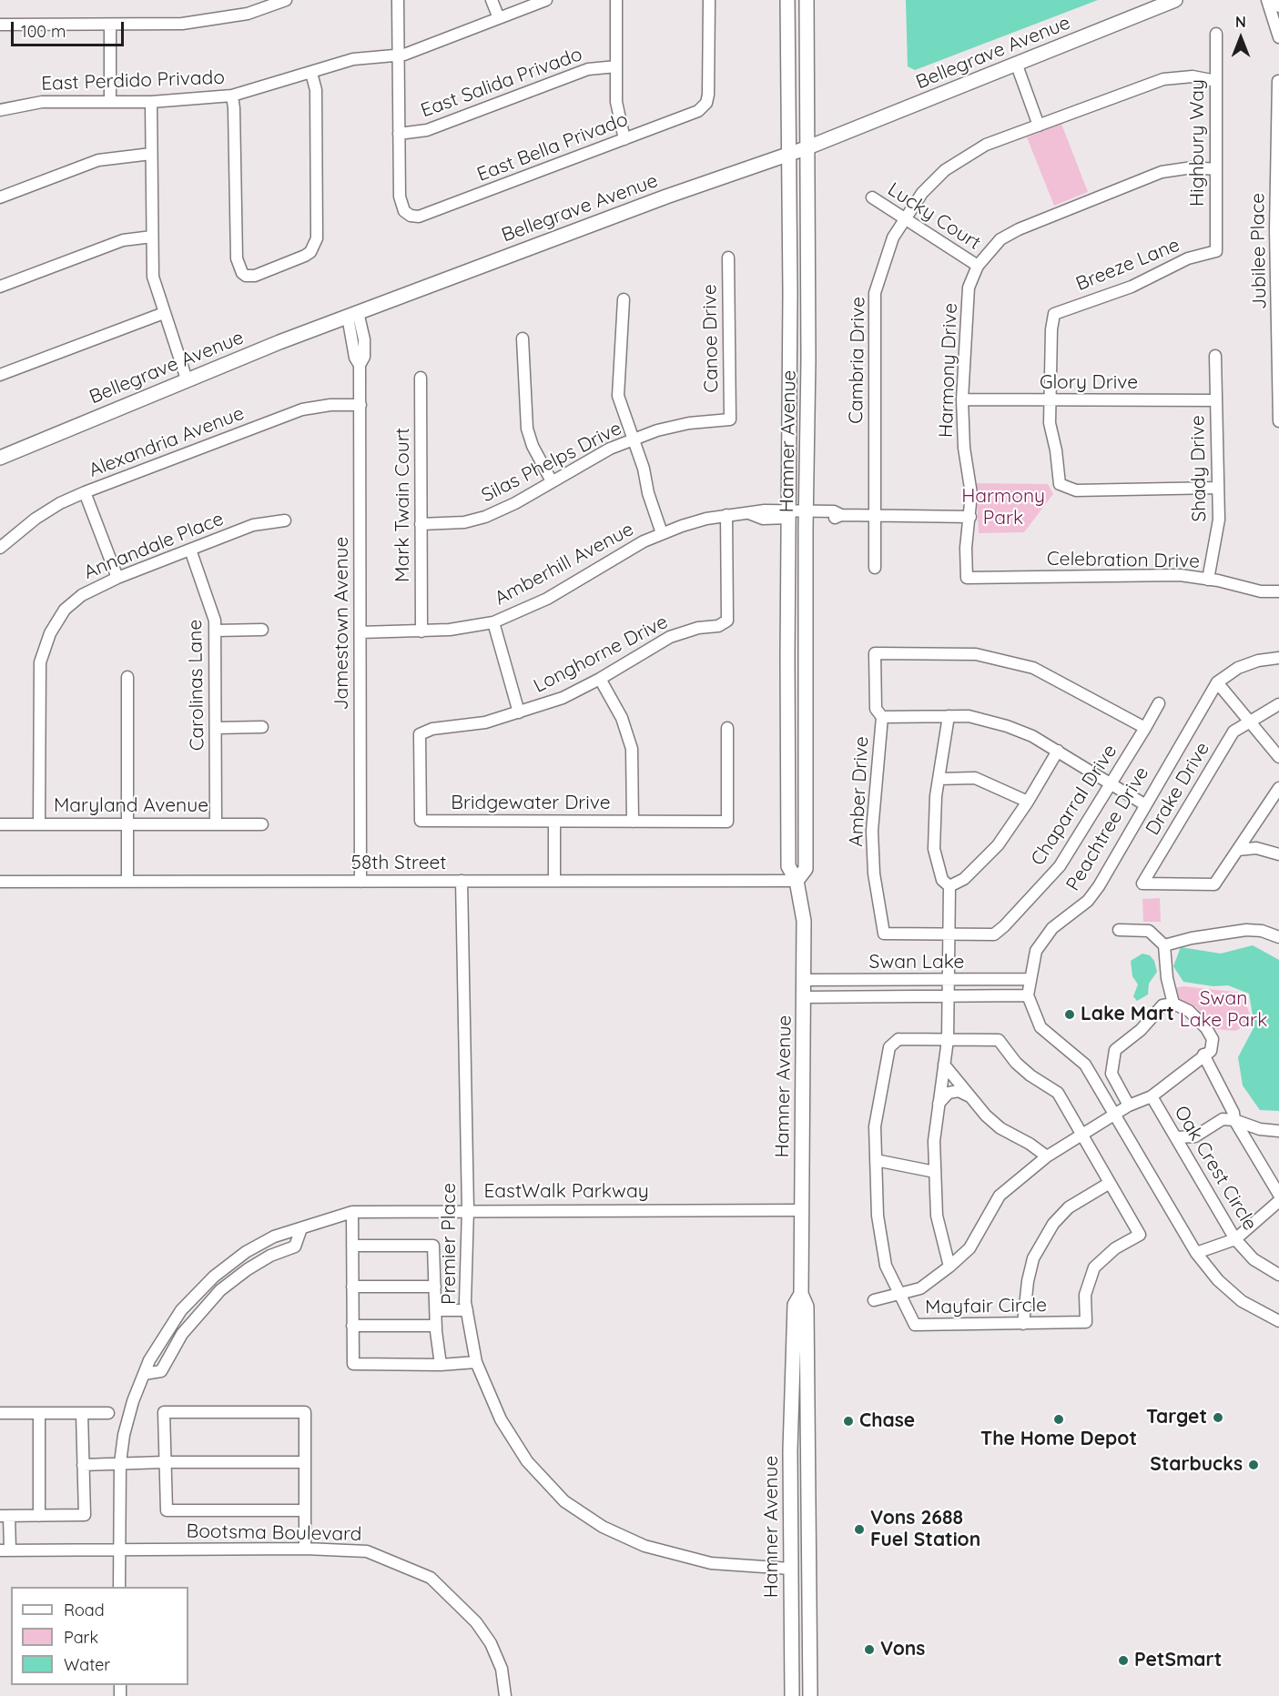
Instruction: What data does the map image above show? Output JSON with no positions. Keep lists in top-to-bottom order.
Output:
{
  "streets": {
    "main road": ["Bellegrave Avenue", "Hamner Avenue"],
    "street": [
      "East Perdido Privado",
      "East Salida Privado",
      "Highbury Way",
      "East Bella Privado",
      "Lucky Court",
      "Jubilee Place",
      "Breeze Lane",
      "Canoe Drive",
      "Cambria Drive",
      "Harmony Drive",
      "Glory Drive",
      "Alexandria Avenue",
      "Silas Phelps Drive",
      "Shady Drive",
      "Mark Twain Court",
      "Annandale Place",
      "Celebration Drive",
      "Amberhill Avenue",
      "Jamestown Avenue",
      "Longhorne Drive",
      "Carolinas Lane",
      "Drake Drive",
      "Amber Drive",
      "Bridgewater Drive",
      "Chaparral Drive",
      "Maryland Avenue",
      "Peachtree Drive",
      "58th Street",
      "Swan Lake",
      "Oak Crest Circle",
      "EastWalk Parkway",
      "Premier Place",
      "Mayfair Circle",
      "Bootsma Boulevard"
    ]
  },
  "crossings": [
    ["Bellegrave Avenue", "Hamner Avenue"],
    ["Bellegrave Avenue", "Jamestown Avenue"],
    ["East Salida Privado", "East Bella Privado"],
    ["Highbury Way", "Breeze Lane"],
    ["Highbury Way", "Cambria Drive"],
    ["Highbury Way", "Harmony Drive"],
    ["Lucky Court", "Cambria Drive"],
    ["Lucky Court", "Harmony Drive"],
    ["Breeze Lane", "Glory Drive"],
    ["Canoe Drive", "Silas Phelps Drive"],
    ["Cambria Drive", "Amberhill Avenue"],
    ["Harmony Drive", "Glory Drive"],
    ["Harmony Drive", "Celebration Drive"],
    ["Harmony Drive", "Amberhill Avenue"],
    ["Glory Drive", "Shady Drive"],
    ["Hamner Avenue", "Amberhill Avenue"],
    ["Hamner Avenue", "58th Street"],
    ["Hamner Avenue", "Swan Lake"],
    ["Hamner Avenue", "EastWalk Parkway"],
    ["Hamner Avenue", "Premier Place"],
    ["Alexandria Avenue", "Jamestown Avenue"],
    ["Silas Phelps Drive", "Mark Twain Court"],
    ["Shady Drive", "Celebration Drive"],
    ["Mark Twain Court", "Amberhill Avenue"],
    ["Annandale Place", "Carolinas Lane"],
    ["Annandale Place", "Maryland Avenue"],
    ["Amberhill Avenue", "Jamestown Avenue"],
    ["Amberhill Avenue", "Longhorne Drive"],
    ["Jamestown Avenue", "58th Street"],
    ["Longhorne Drive", "Bridgewater Drive"],
    ["Carolinas Lane", "Maryland Avenue"],
    ["Amber Drive", "Chaparral Drive"],
    ["Peachtree Drive", "Swan Lake"],
    ["58th Street", "Premier Place"],
    ["Oak Crest Circle", "Mayfair Circle"],
    ["EastWalk Parkway", "Premier Place"],
    ["EastWalk Parkway", "Bootsma Boulevard"]
  ],
  "parks": ["Harmony Park", "Swan Lake Park"],
  "places": [
    "Lake Mart",
    "Target",
    "The Home Depot",
    "Chase",
    "Starbucks",
    "Vons 2688 Fuel Station",
    "Vons",
    "PetSmart"
  ],
  "legend": ["Road", "Park", "Water"],
  "scale_bar": "100 m",
  "north": "top"
}
